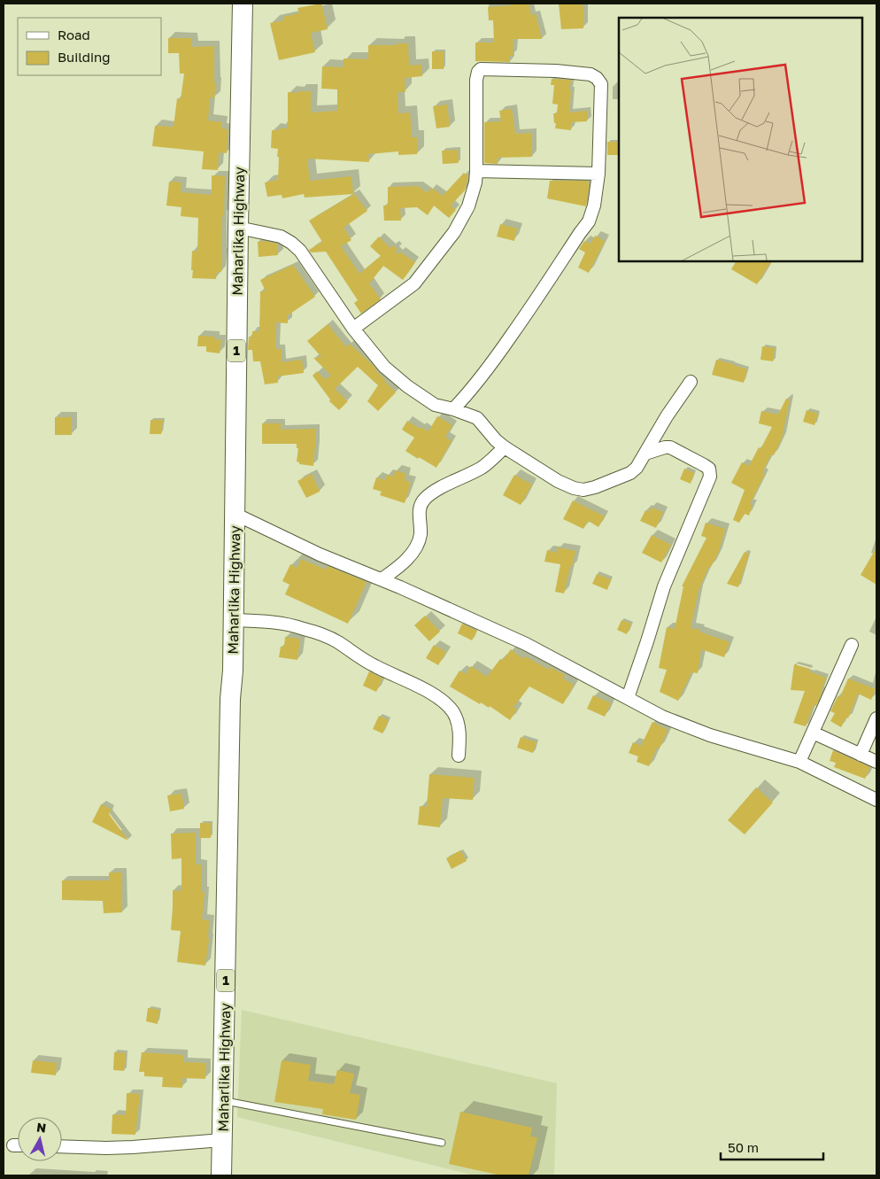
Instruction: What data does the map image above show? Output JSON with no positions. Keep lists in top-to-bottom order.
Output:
{
  "streets": {
    "highway": ["Maharlika Highway", "1"]
  },
  "legend": ["Road", "Building"],
  "scale_bar": "50 m",
  "north": "top"
}
